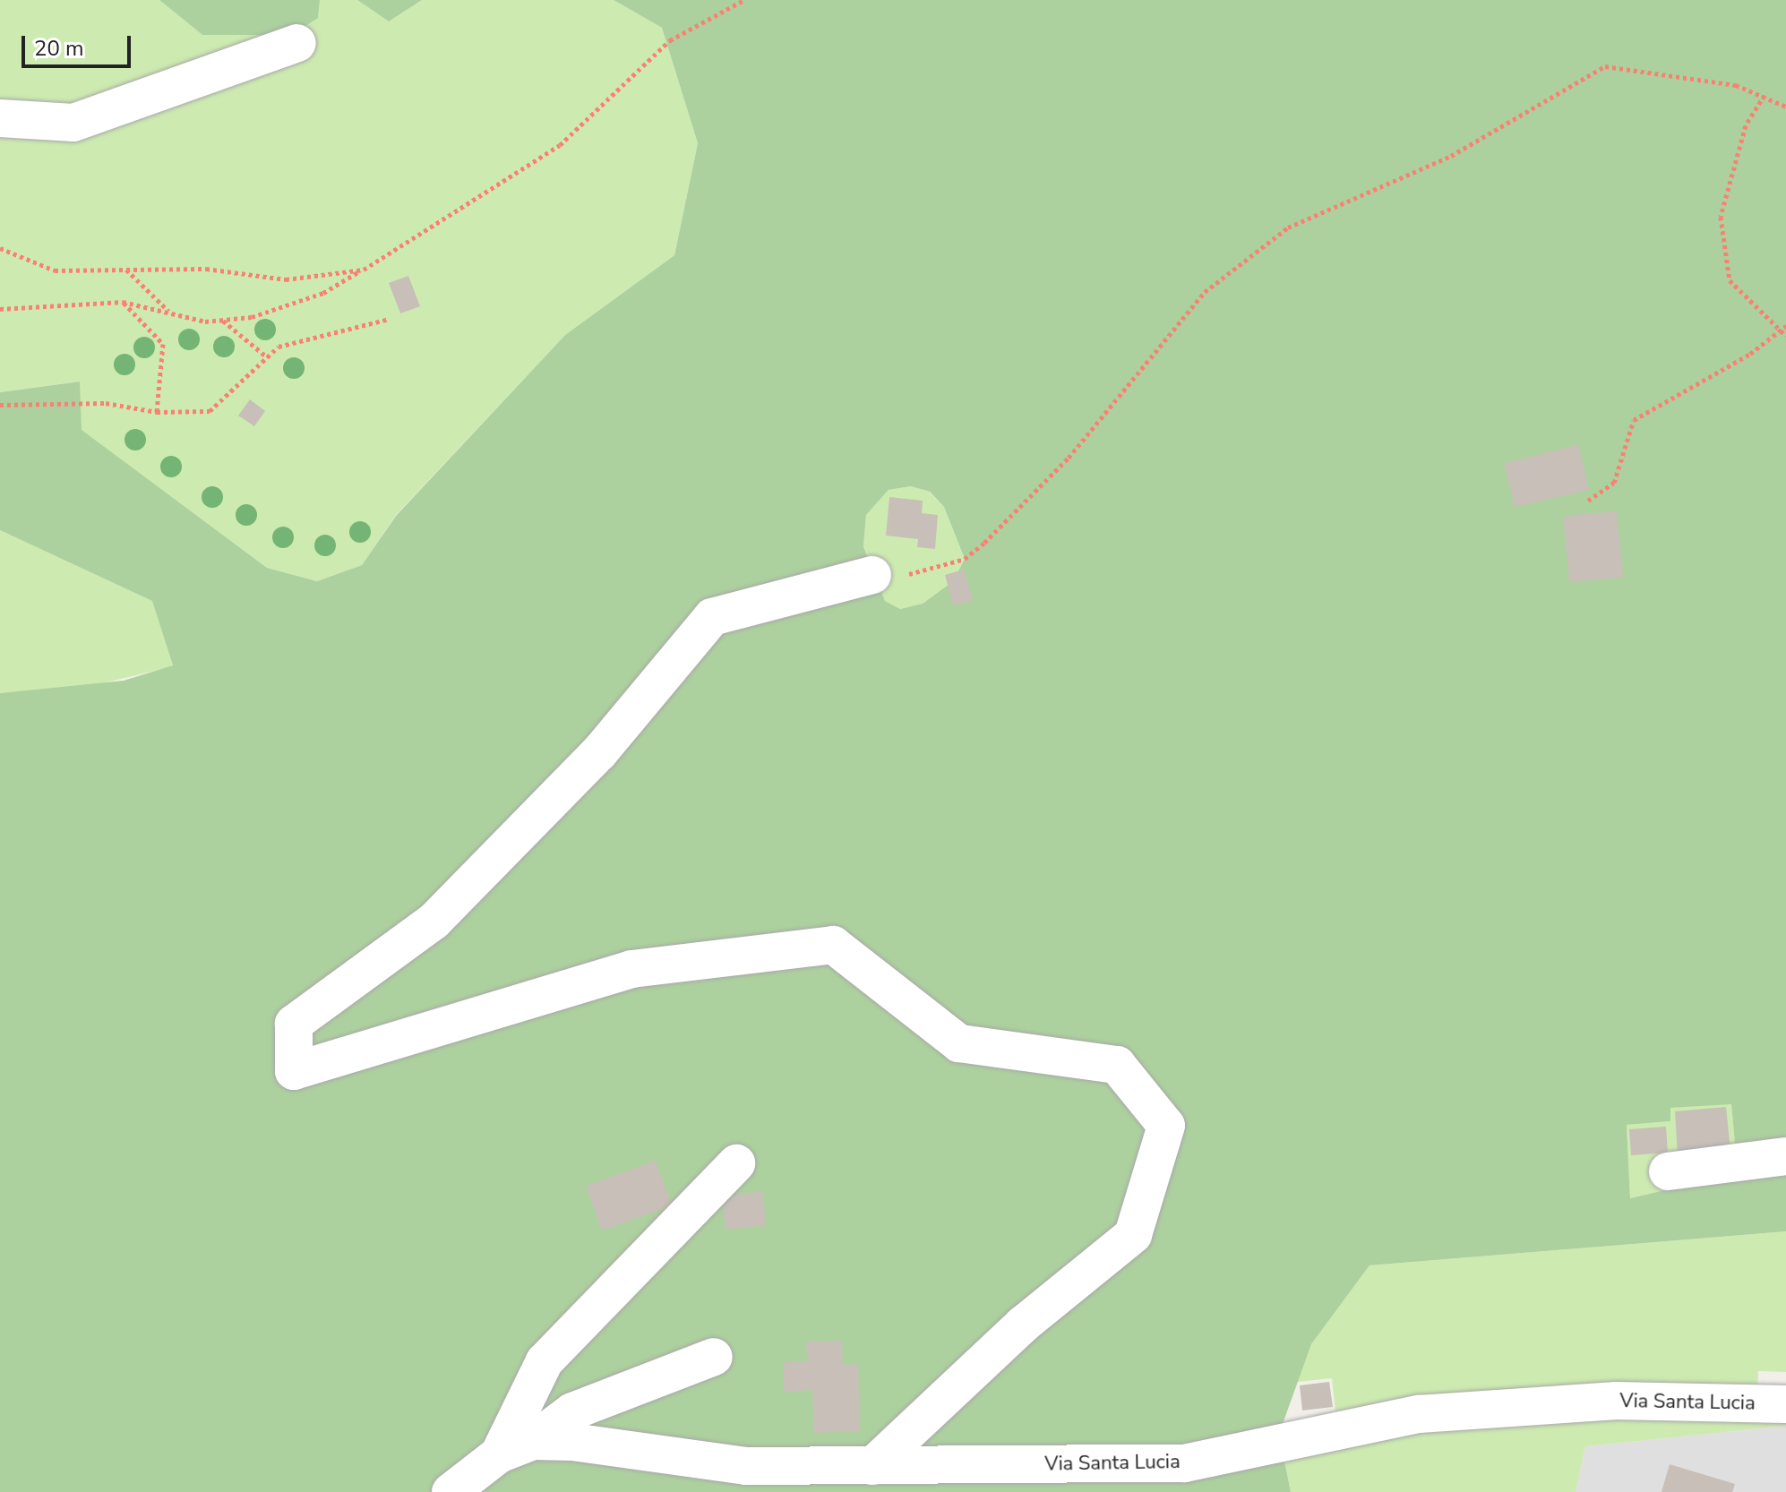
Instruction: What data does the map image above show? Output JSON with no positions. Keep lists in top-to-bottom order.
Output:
{
  "streets": {
    "street": ["Via Santa Lucia"]
  },
  "scale_bar": "20 m"
}
